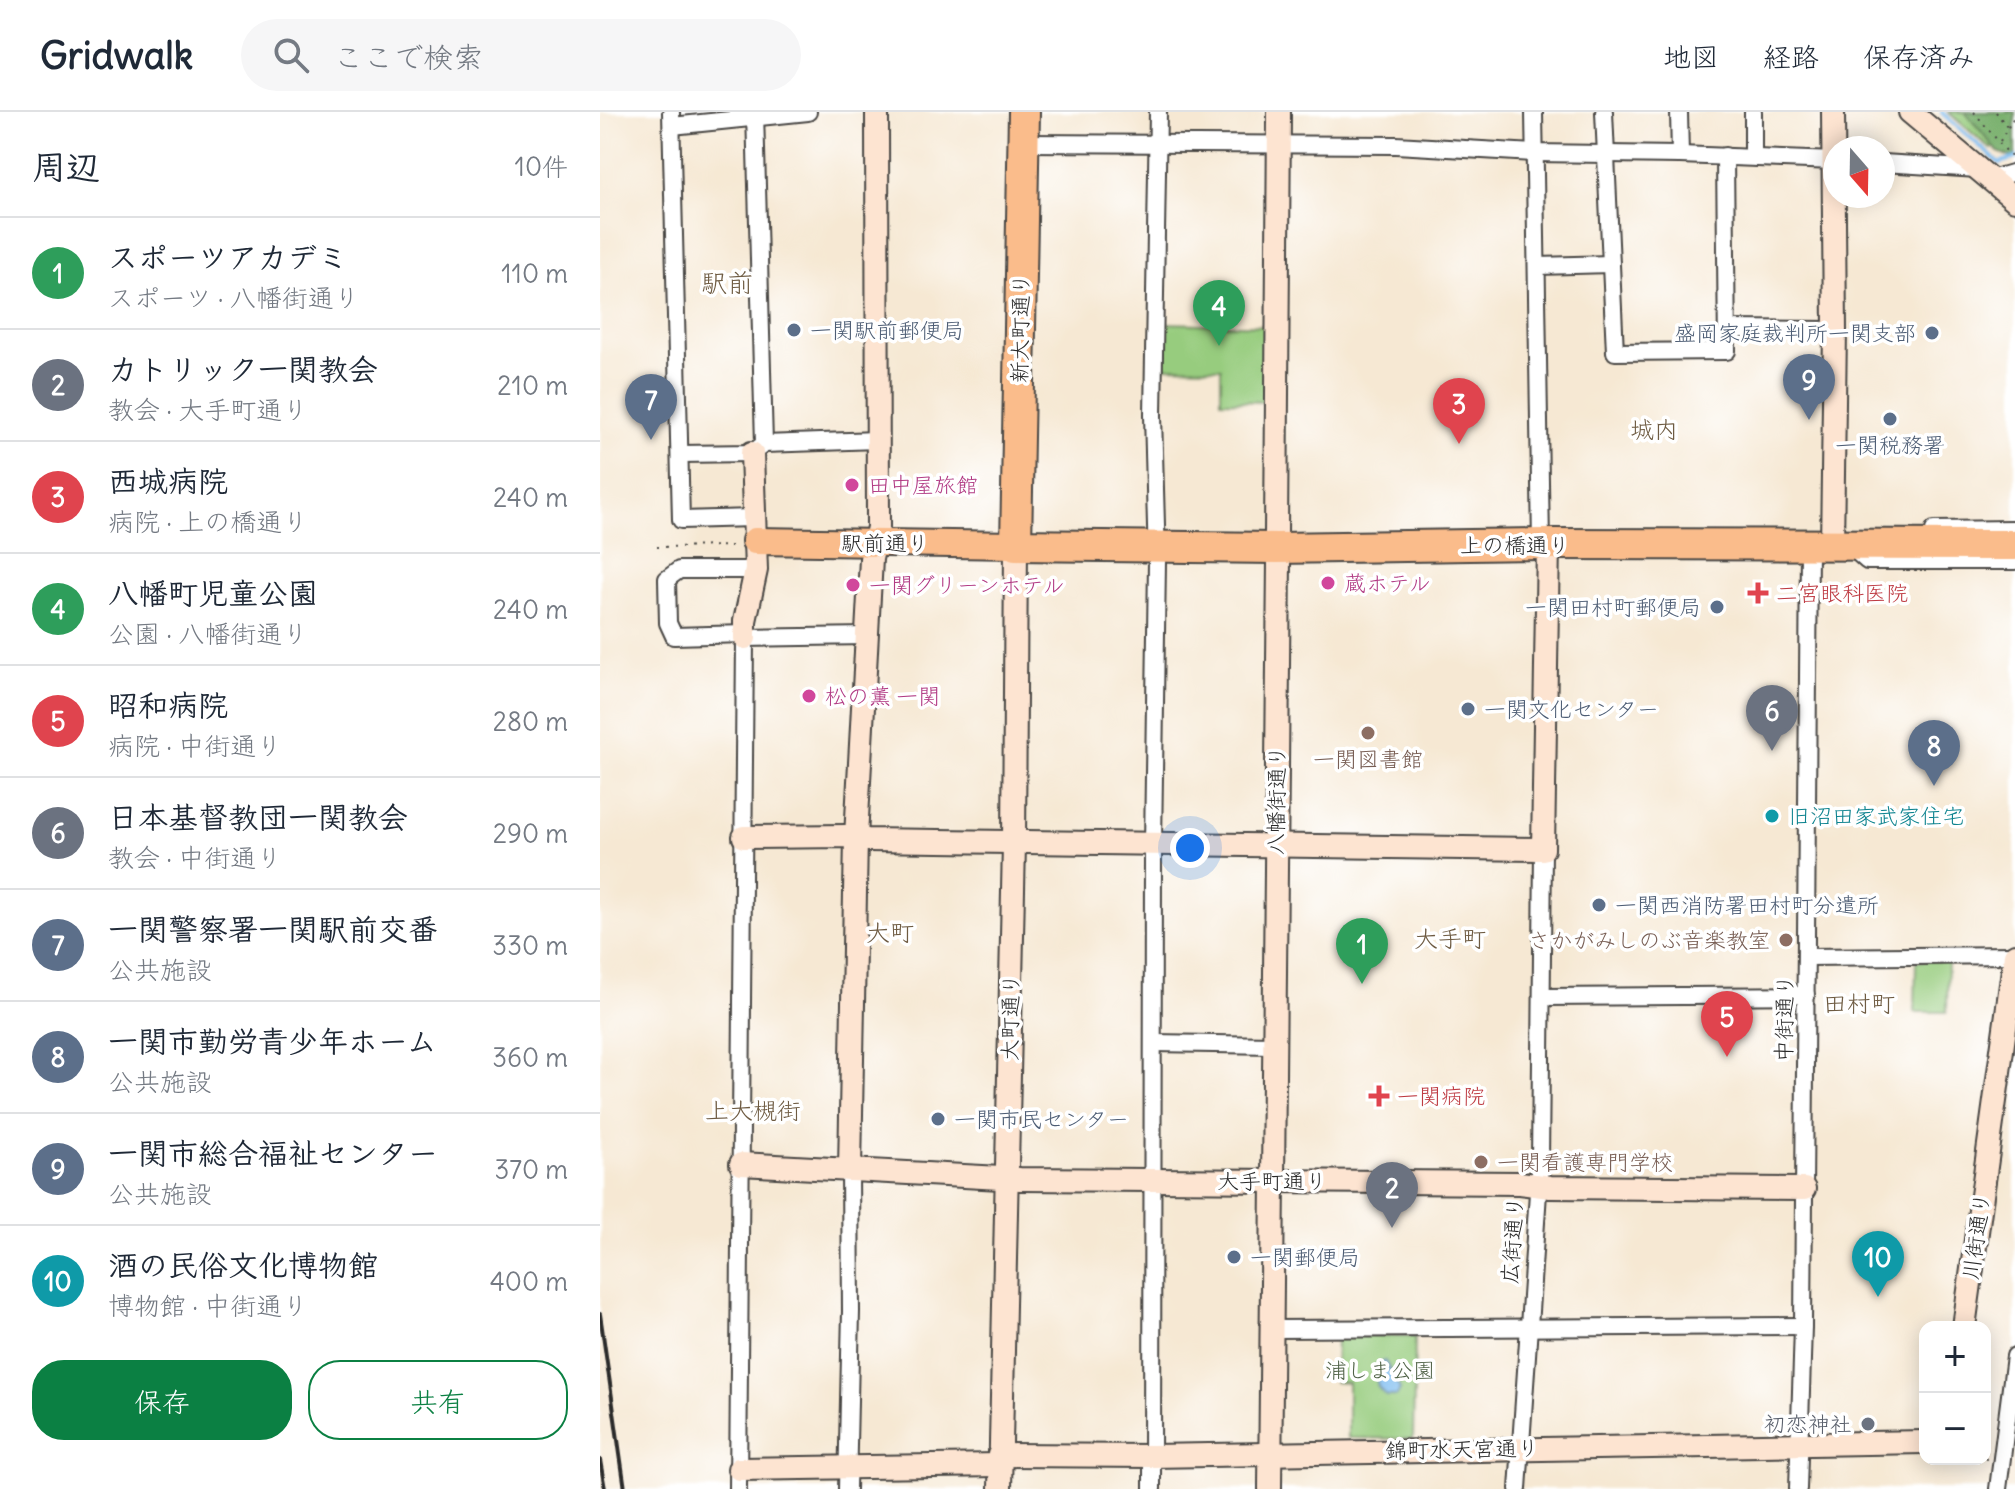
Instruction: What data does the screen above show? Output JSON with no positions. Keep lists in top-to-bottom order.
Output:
{
  "streets": {
    "highway": ["新大町通り", "上の橋通り"],
    "main road": ["駅前通り"],
    "street": [
      "八幡街通り",
      "大町通り",
      "中街通り",
      "大手町通り",
      "川街通り",
      "広街通り",
      "錦町水天宮通り"
    ]
  },
  "crossings": [
    ["新大町通り", "駅前通り"],
    ["新大町通り", "上の橋通り"],
    ["新大町通り", "大町通り"],
    ["駅前通り", "上の橋通り"],
    ["駅前通り", "大町通り"],
    ["上の橋通り", "八幡街通り"],
    ["上の橋通り", "大町通り"],
    ["上の橋通り", "中街通り"],
    ["八幡街通り", "大手町通り"],
    ["八幡街通り", "錦町水天宮通り"],
    ["大町通り", "大手町通り"],
    ["大町通り", "錦町水天宮通り"],
    ["中街通り", "大手町通り"],
    ["中街通り", "錦町水天宮通り"],
    ["大手町通り", "広街通り"],
    ["広街通り", "錦町水天宮通り"]
  ],
  "districts": [
    "駅前",
    "城内",
    "大町",
    "大手町",
    "田村町",
    "上大槻街"
  ],
  "parks": ["浦しま公園"],
  "places": {
    "other": [
      "一関駅前郵便局",
      "盛岡家庭裁判所一関支部",
      "一関税務署",
      "田中屋旅館",
      "蔵ホテル",
      "一関グリーンホテル",
      "一関田村町郵便局",
      "松の薫 一関",
      "一関文化センター",
      "一関図書館",
      "旧沼田家武家住宅",
      "一関西消防署田村町分遣所",
      "さかがみしのぶ音楽教室",
      "一関市民センター",
      "一関看護専門学校",
      "一関郵便局",
      "初恋神社"
    ],
    "health": ["二宮眼科医院", "一関病院"]
  },
  "north": "bottom",
  "page": {
    "header": "Gridwalk",
    "search": "ここで検索",
    "nav": ["地図", "経路", "保存済み"],
    "heading": ["周辺", "10件"],
    "list": [
      {
        "mark": "1",
        "name": "スポーツアカデミ",
        "note": "スポーツ · 八幡街通り",
        "value": "110 m"
      },
      {
        "mark": "2",
        "name": "カトリック一関教会",
        "note": "教会 · 大手町通り",
        "value": "210 m"
      },
      {
        "mark": "3",
        "name": "西城病院",
        "note": "病院 · 上の橋通り",
        "value": "240 m"
      },
      {
        "mark": "4",
        "name": "八幡町児童公園",
        "note": "公園 · 八幡街通り",
        "value": "240 m"
      },
      {
        "mark": "5",
        "name": "昭和病院",
        "note": "病院 · 中街通り",
        "value": "280 m"
      },
      {
        "mark": "6",
        "name": "日本基督教団一関教会",
        "note": "教会 · 中街通り",
        "value": "290 m"
      },
      {
        "mark": "7",
        "name": "一関警察署一関駅前交番",
        "note": "公共施設",
        "value": "330 m"
      },
      {
        "mark": "8",
        "name": "一関市勤労青少年ホーム",
        "note": "公共施設",
        "value": "360 m"
      },
      {
        "mark": "9",
        "name": "一関市総合福祉センター",
        "note": "公共施設",
        "value": "370 m"
      },
      {
        "mark": "10",
        "name": "酒の民俗文化博物館",
        "note": "博物館 · 中街通り",
        "value": "400 m"
      }
    ],
    "pins": [
      "4",
      "9",
      "7",
      "3",
      "6",
      "8",
      "1",
      "5",
      "2",
      "10"
    ],
    "map_buttons": ["+", "−"],
    "buttons": ["保存", "共有"]
  }
}
